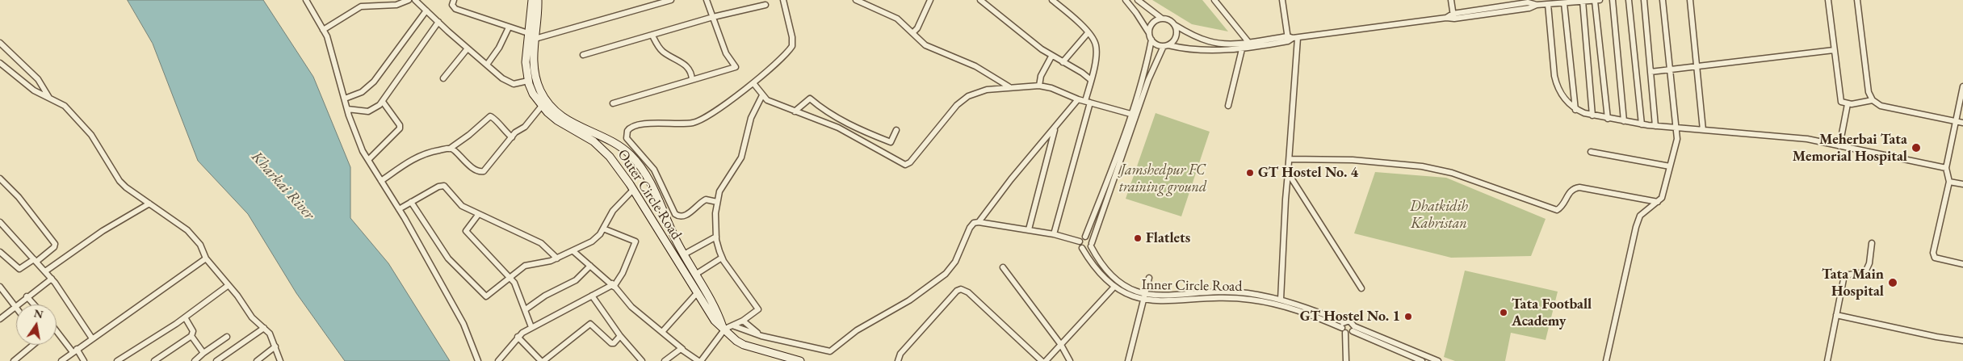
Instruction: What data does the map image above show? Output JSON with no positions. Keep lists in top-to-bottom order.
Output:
{
  "streets": {
    "main road": ["Outer Circle Road"],
    "street": ["Inner Circle Road"]
  },
  "water": ["Kharkai River"],
  "parks": ["Jamshedpur FC training ground", "Dhatkidih Kabristan"],
  "places": [
    "Meherbai Tata Memorial Hospital",
    "GT Hostel No. 4",
    "Flatlets",
    "Tata Main Hospital",
    "Tata Football Academy",
    "GT Hostel No. 1"
  ],
  "north": "top"
}
